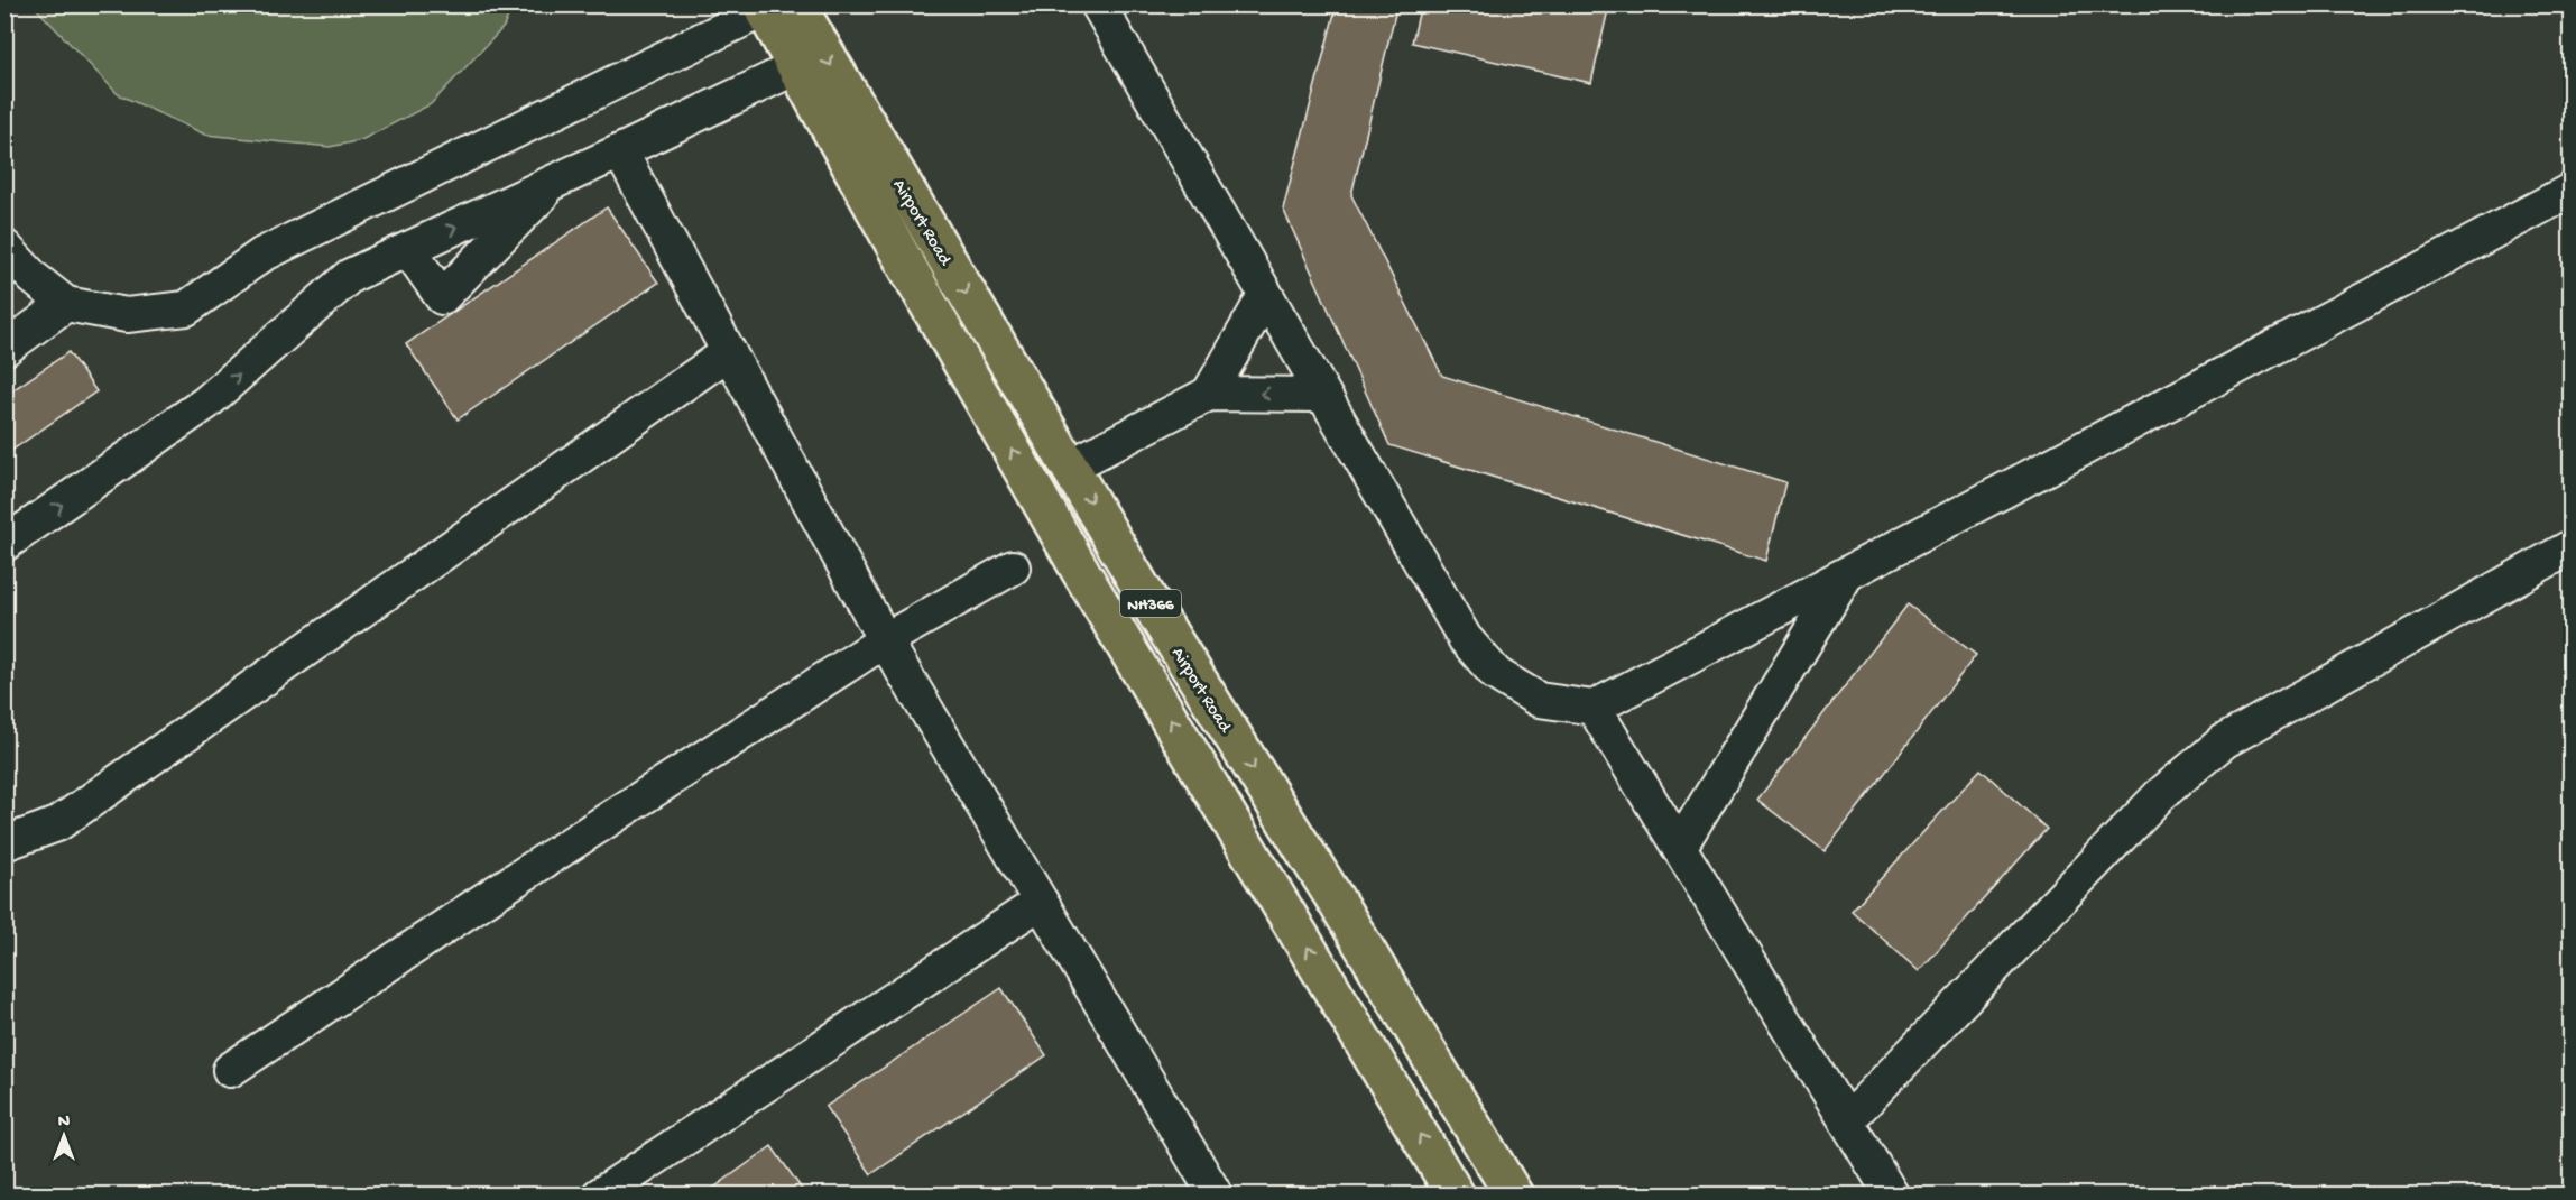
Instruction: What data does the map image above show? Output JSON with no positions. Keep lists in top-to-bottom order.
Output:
{
  "streets": {
    "highway": ["Airport Road", "NH366"]
  },
  "north": "top"
}
